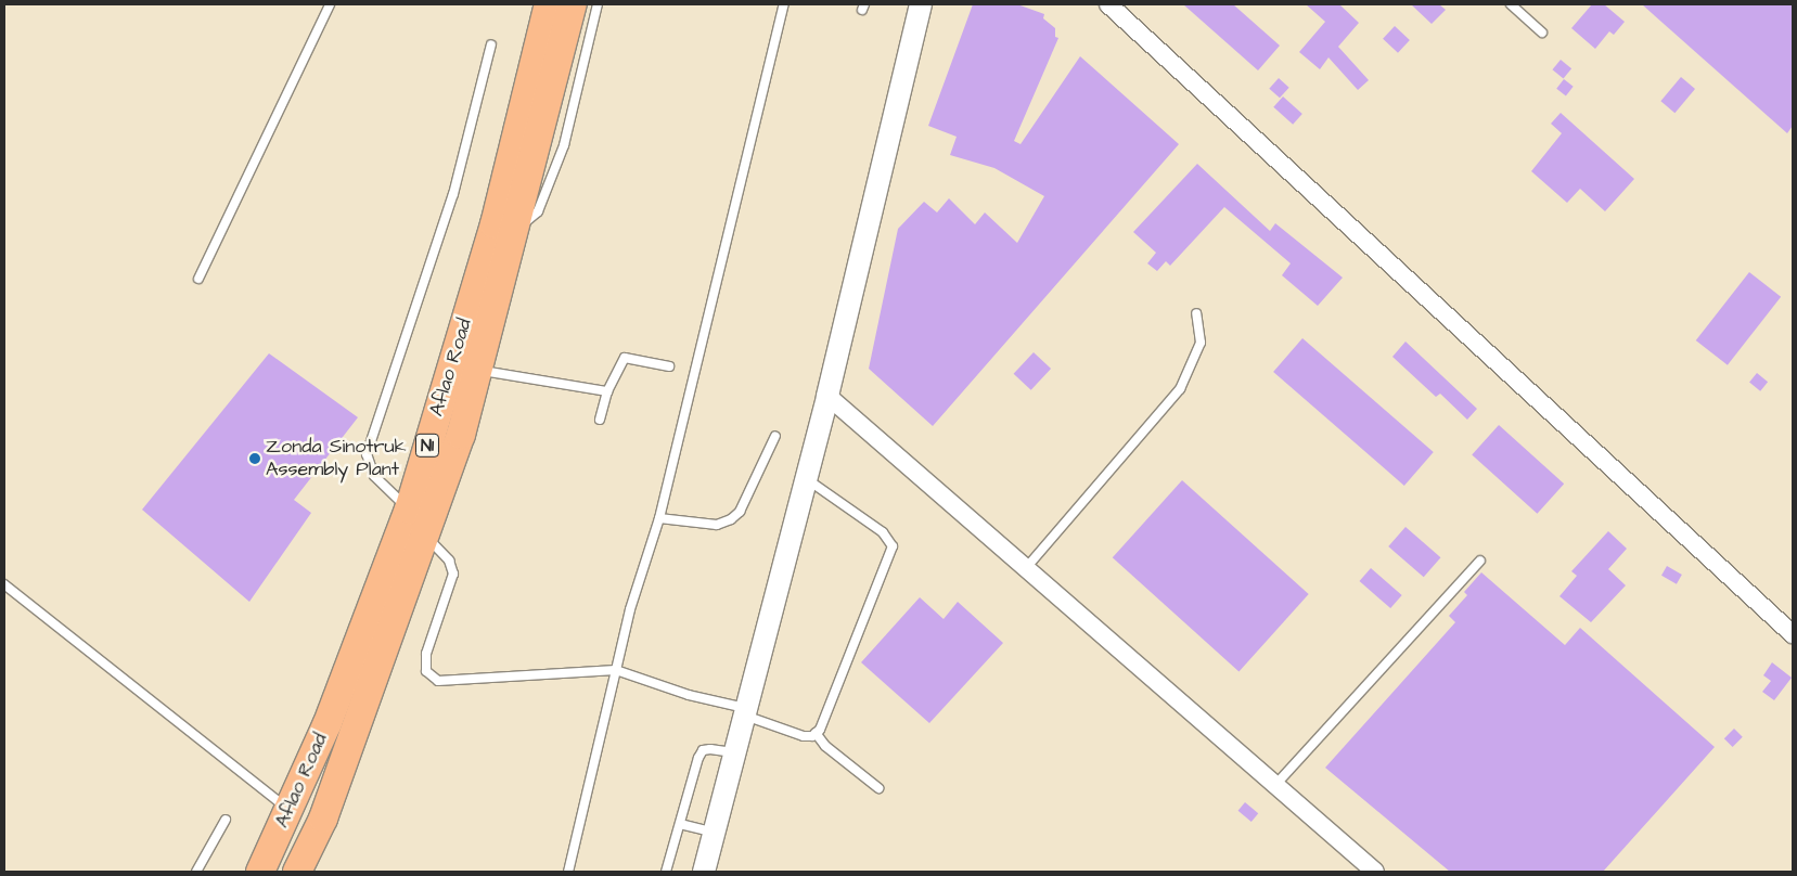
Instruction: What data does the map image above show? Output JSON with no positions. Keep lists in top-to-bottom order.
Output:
{
  "streets": {
    "highway": ["Aflao Road", "N1"]
  },
  "places": ["Zonda Sinotruk Assembly Plant"]
}
